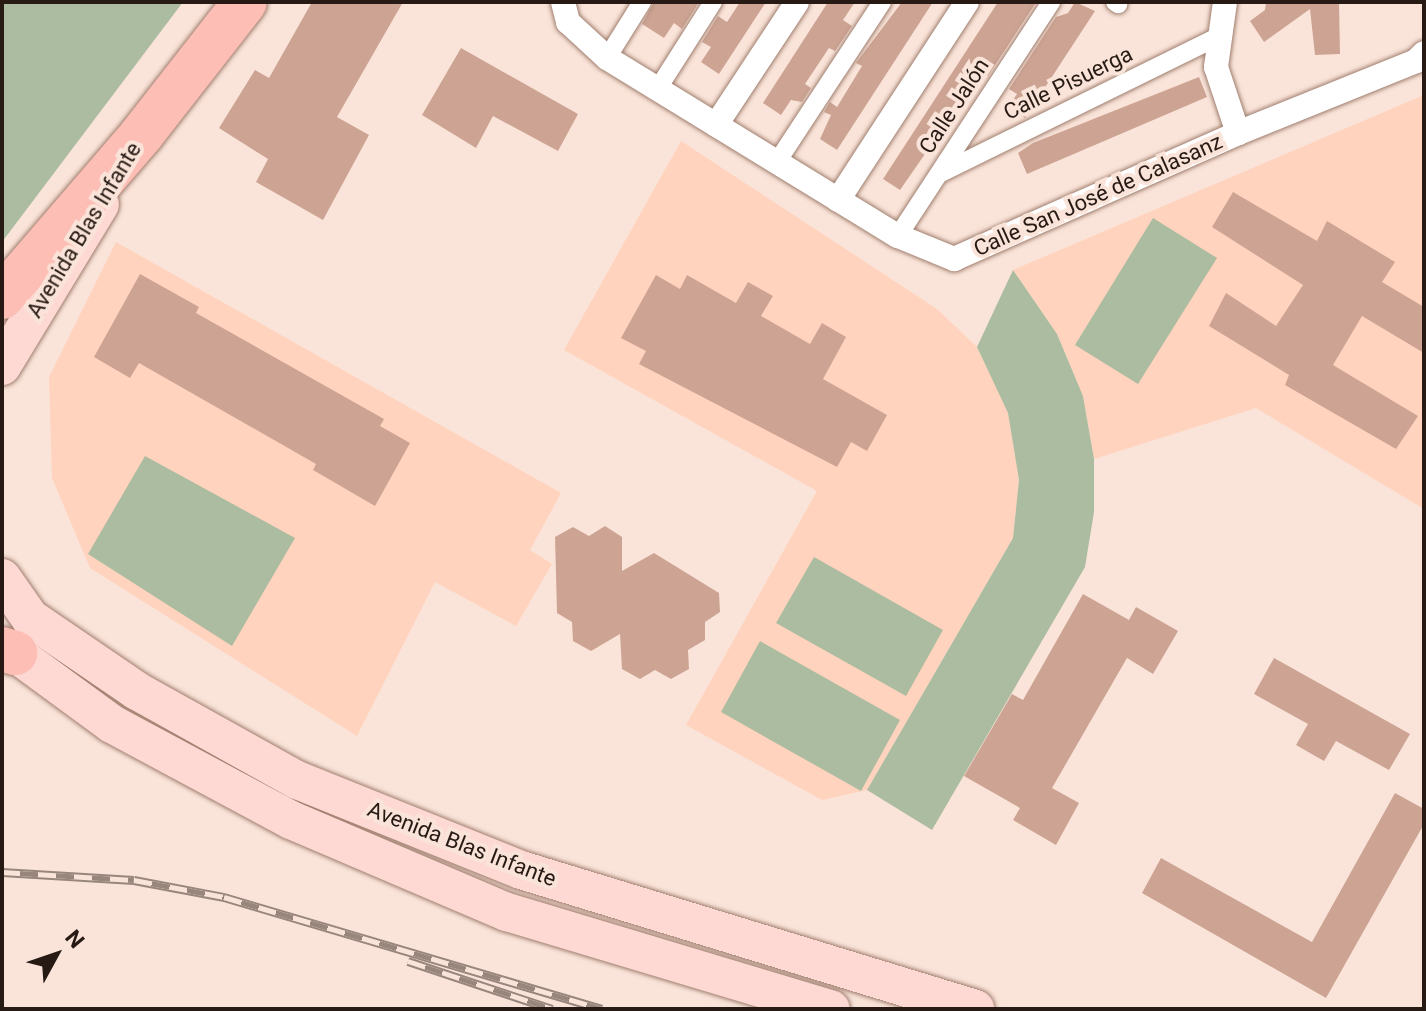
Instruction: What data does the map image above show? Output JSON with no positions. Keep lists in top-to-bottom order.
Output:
{
  "streets": {
    "main road": ["Avenida Blas Infante"],
    "street": ["Calle Pisuerga", "Calle Jalón", "Calle San José de Calasanz"]
  },
  "crossings": [
    ["Calle Pisuerga", "Calle Jalón"],
    ["Calle Jalón", "Calle San José de Calasanz"]
  ],
  "north": "top right"
}
